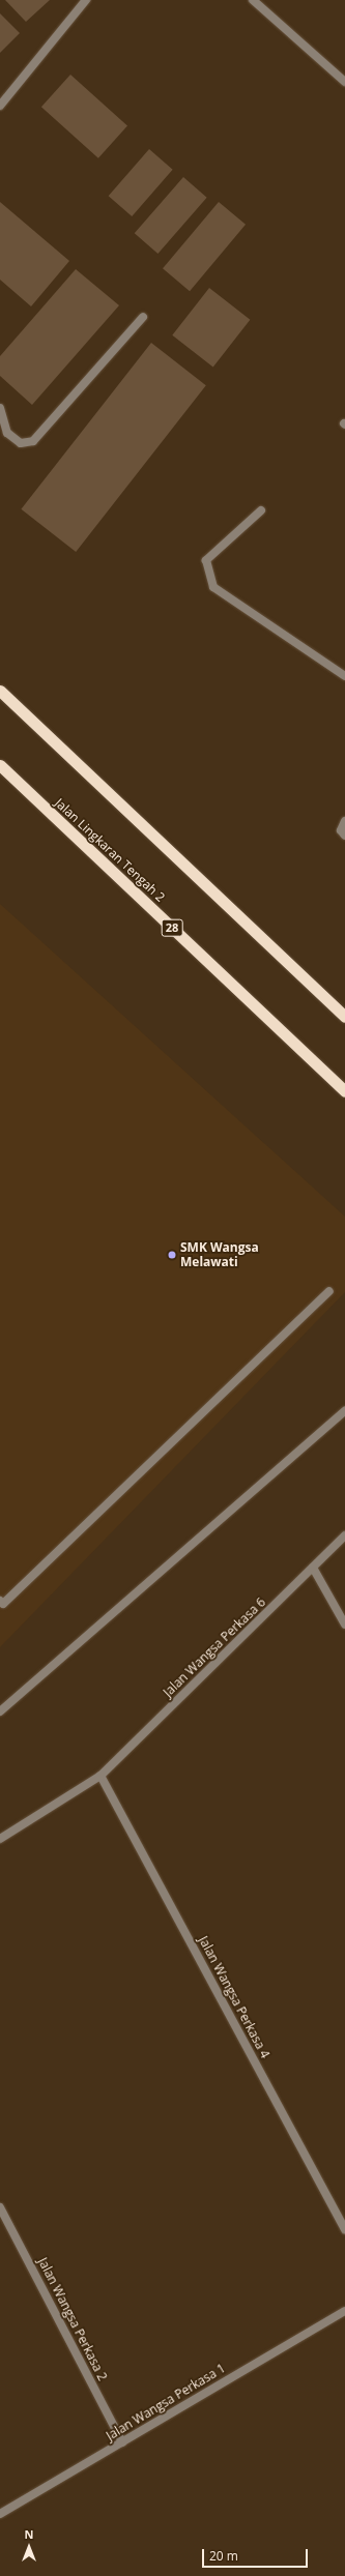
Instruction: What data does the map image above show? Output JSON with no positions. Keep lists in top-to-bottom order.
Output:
{
  "streets": {
    "highway": ["Jalan Lingkaran Tengah 2", "28"],
    "street": [
      "Jalan Wangsa Perkasa 6",
      "Jalan Wangsa Perkasa 4",
      "Jalan Wangsa Perkasa 2",
      "Jalan Wangsa Perkasa 1"
    ]
  },
  "crossings": [
    ["Jalan Wangsa Perkasa 6", "Jalan Wangsa Perkasa 4"],
    ["Jalan Wangsa Perkasa 2", "Jalan Wangsa Perkasa 1"]
  ],
  "places": ["SMK Wangsa Melawati"],
  "scale_bar": "20 m",
  "north": "top"
}
